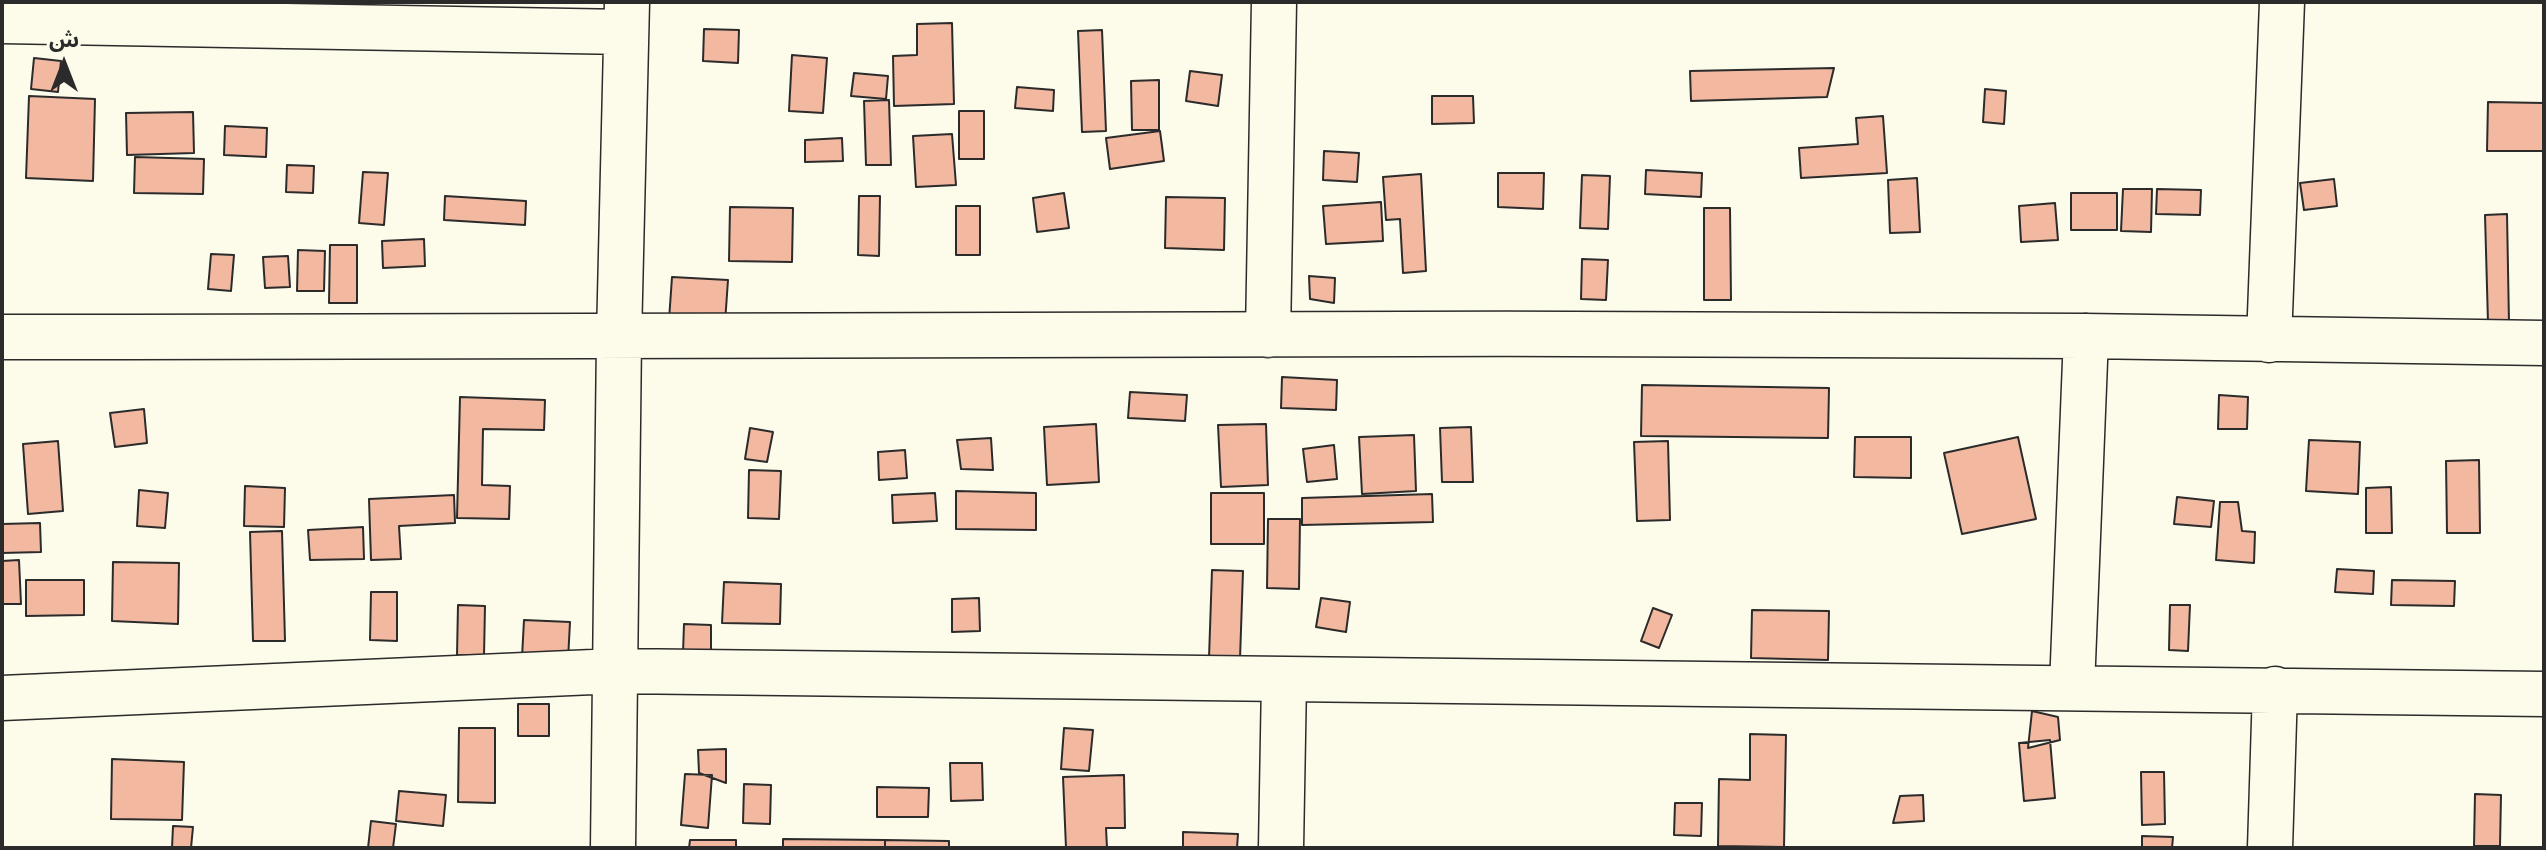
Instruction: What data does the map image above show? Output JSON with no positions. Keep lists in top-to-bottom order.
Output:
{
  "north": "top"
}
